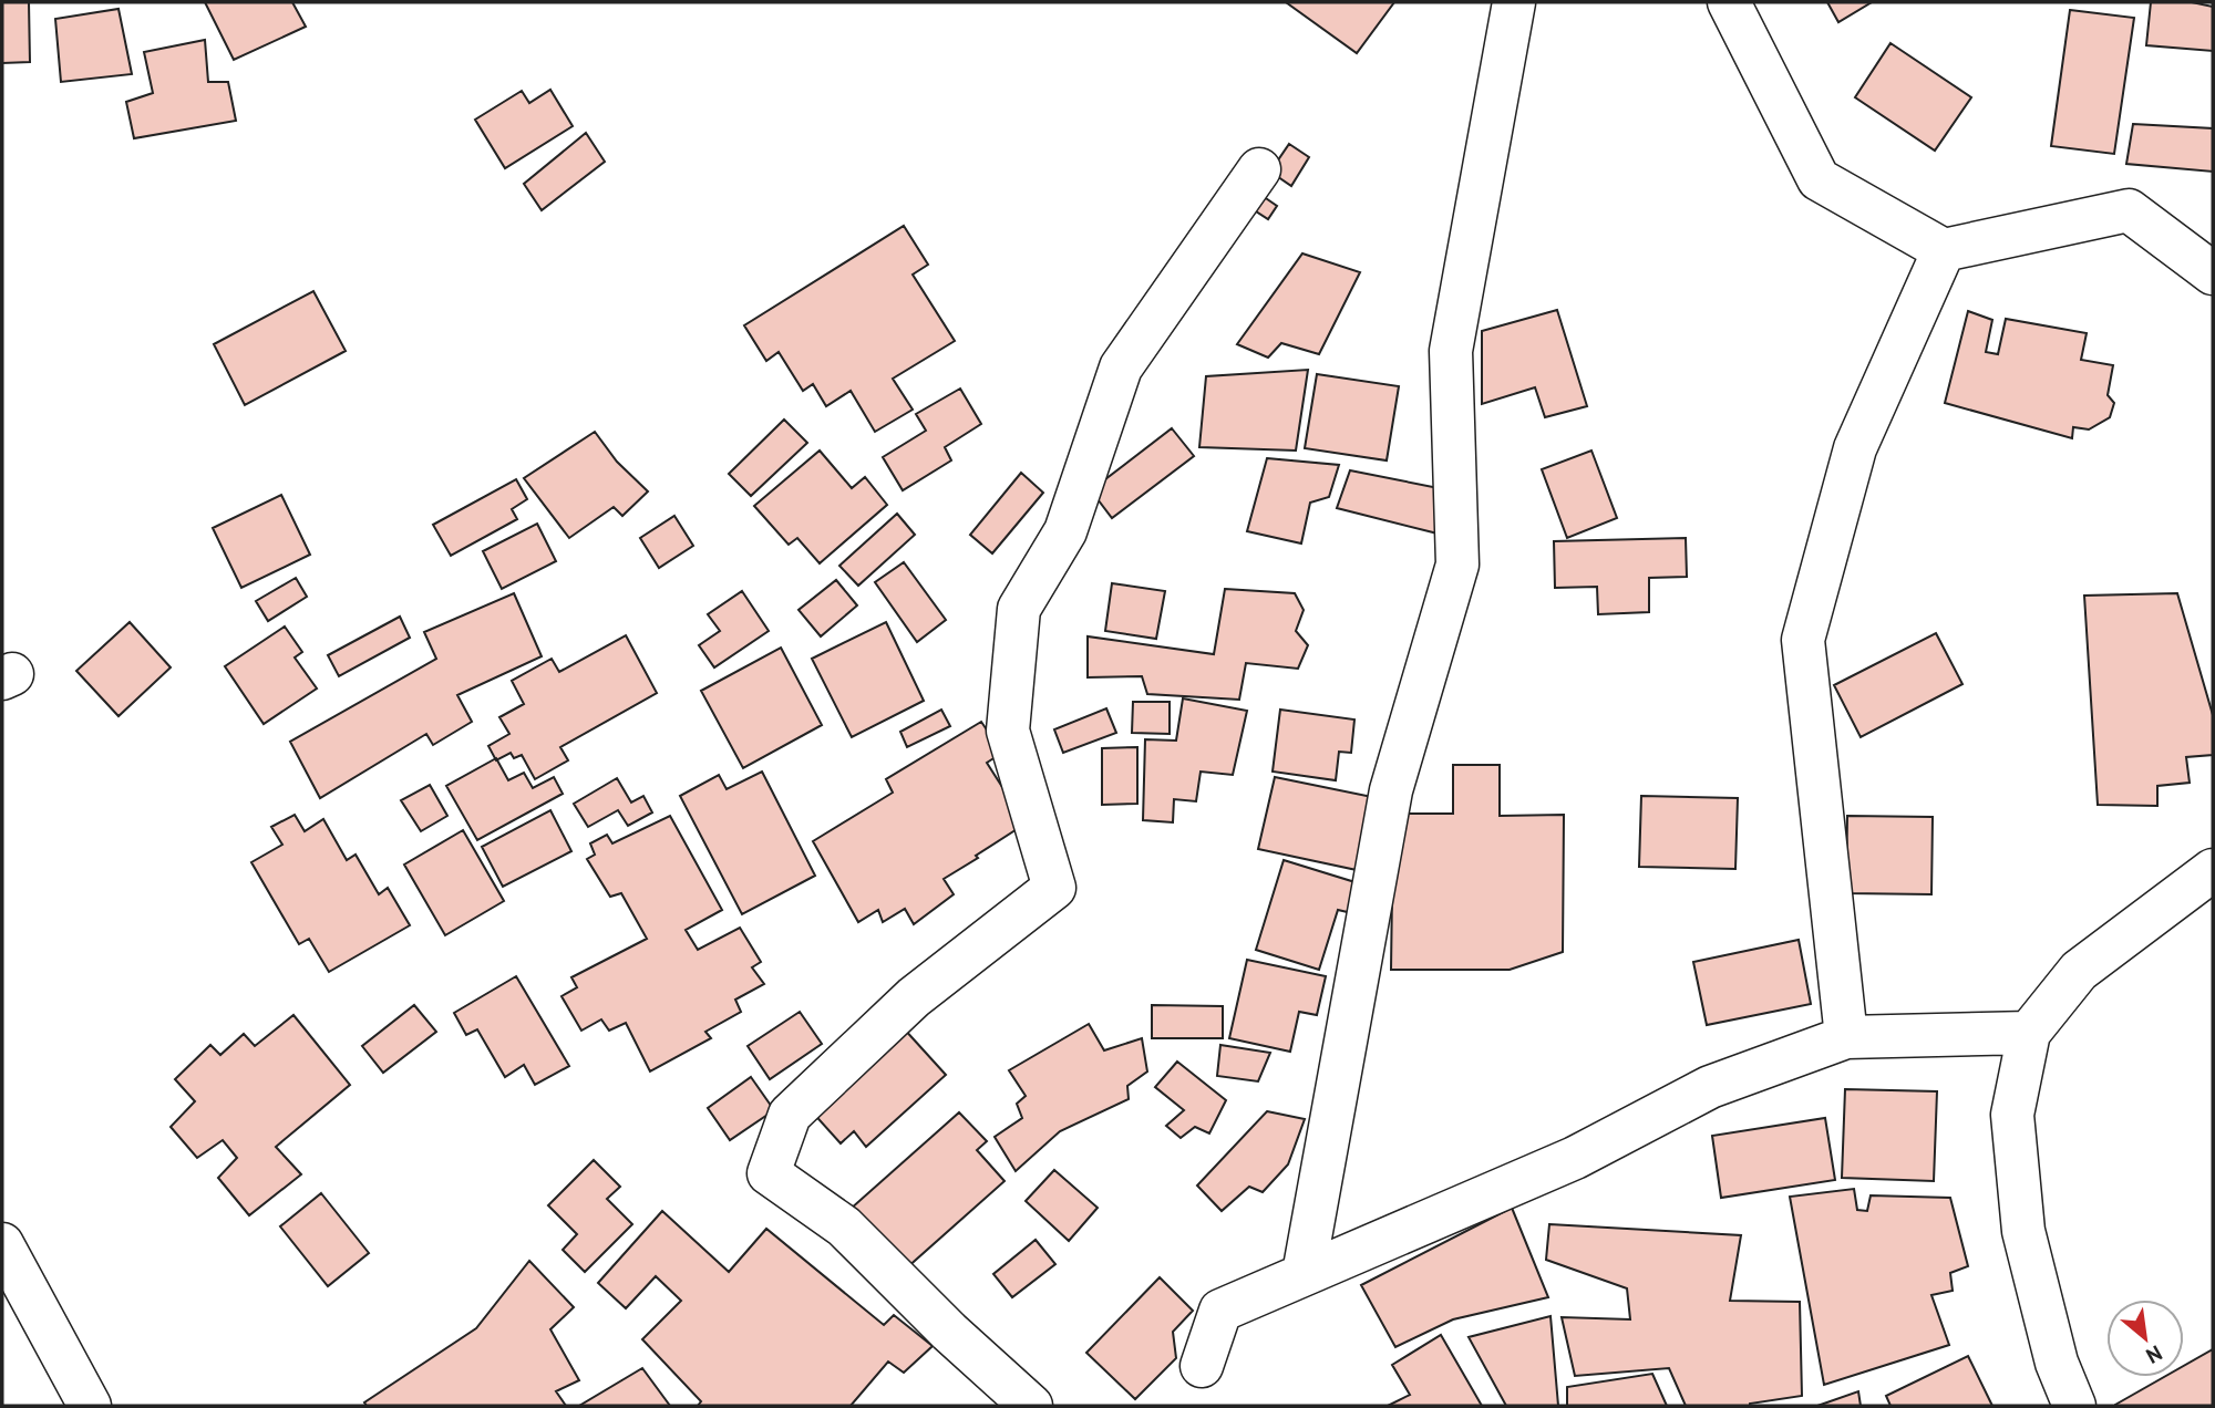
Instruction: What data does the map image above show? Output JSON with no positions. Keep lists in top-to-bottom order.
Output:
{
  "north": "bottom right"
}
